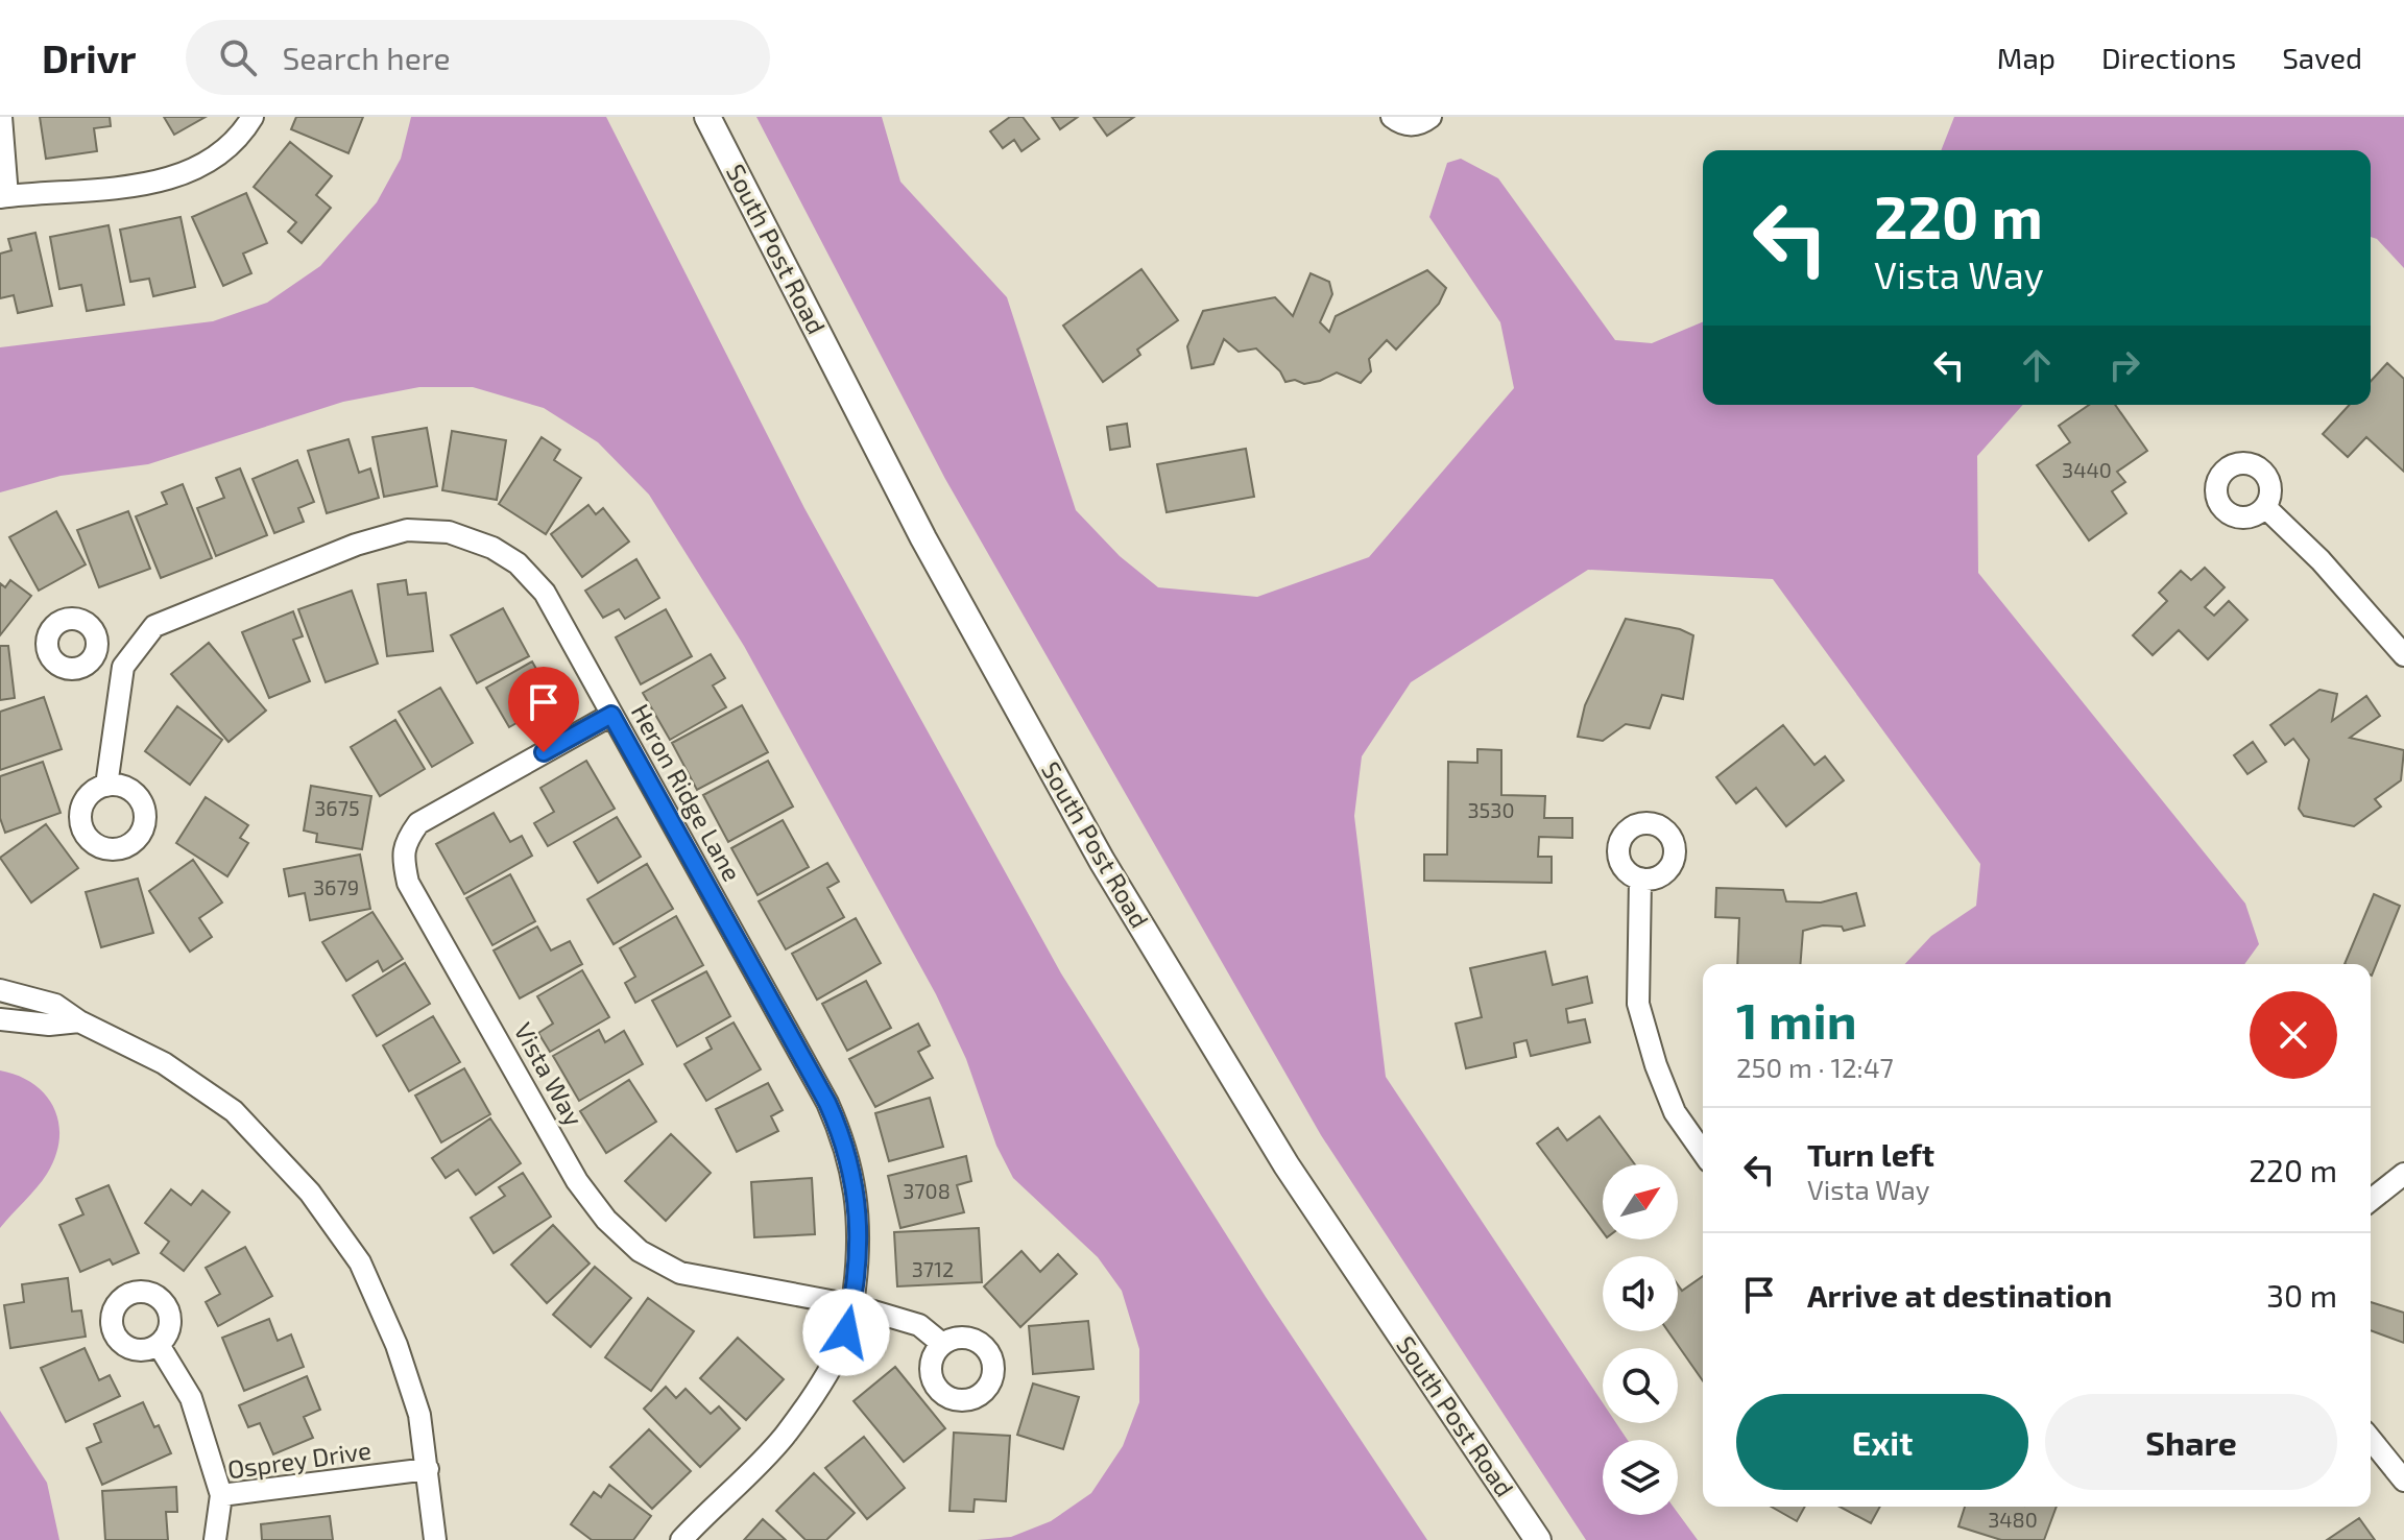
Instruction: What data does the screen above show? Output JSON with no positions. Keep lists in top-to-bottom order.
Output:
{
  "streets": {
    "street": [
      "South Post Road",
      "Heron Ridge Lane",
      "Vista Way",
      "Osprey Drive"
    ]
  },
  "crossings": [
    ["Heron Ridge Lane", "Vista Way"]
  ],
  "house_numbers": [
    "3440",
    "3675",
    "3530",
    "3679",
    "3708",
    "3712",
    "3480"
  ],
  "north": "top right",
  "page": {
    "header": "Drivr",
    "search": "Search here",
    "nav": ["Map", "Directions", "Saved"],
    "turn": ["220 m", "Vista Way"],
    "heading": ["1 min", "250 m · 12:47"],
    "list": [
      {
        "name": "Turn left",
        "note": "Vista Way",
        "value": "220 m"
      },
      {
        "name": "Arrive at destination",
        "value": "30 m"
      }
    ],
    "buttons": ["Exit", "Share"]
  }
}
